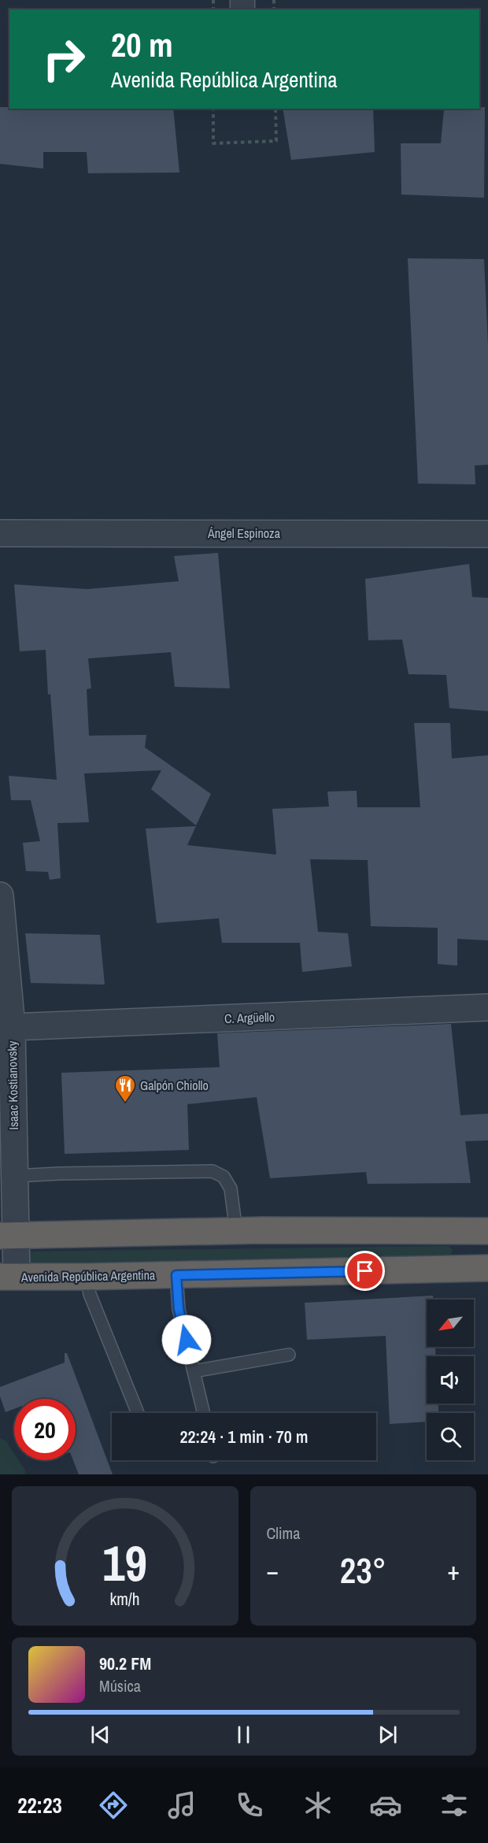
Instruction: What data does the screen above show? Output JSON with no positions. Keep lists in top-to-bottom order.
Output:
{
  "streets": {
    "highway": ["Avenida República Argentina"],
    "street": ["Ángel Espinoza", "C. Argüello", "Isaac Kostianovsky"]
  },
  "crossings": [
    ["C. Argüello", "Isaac Kostianovsky"],
    ["Isaac Kostianovsky", "Avenida República Argentina"]
  ],
  "places": {
    "restaurant": ["Galpón Chiollo"]
  },
  "north": "bottom left",
  "page": {
    "turn": ["20 m", "Avenida República Argentina"],
    "limit": "20",
    "trip": "22:24 · 1 min · 70 m",
    "tile": "Clima",
    "heat": ["−", "23°", "+"],
    "song": ["90.2 FM", "Música"],
    "tabs": "22:23",
    "gauge": ["19", "km/h"]
  }
}
